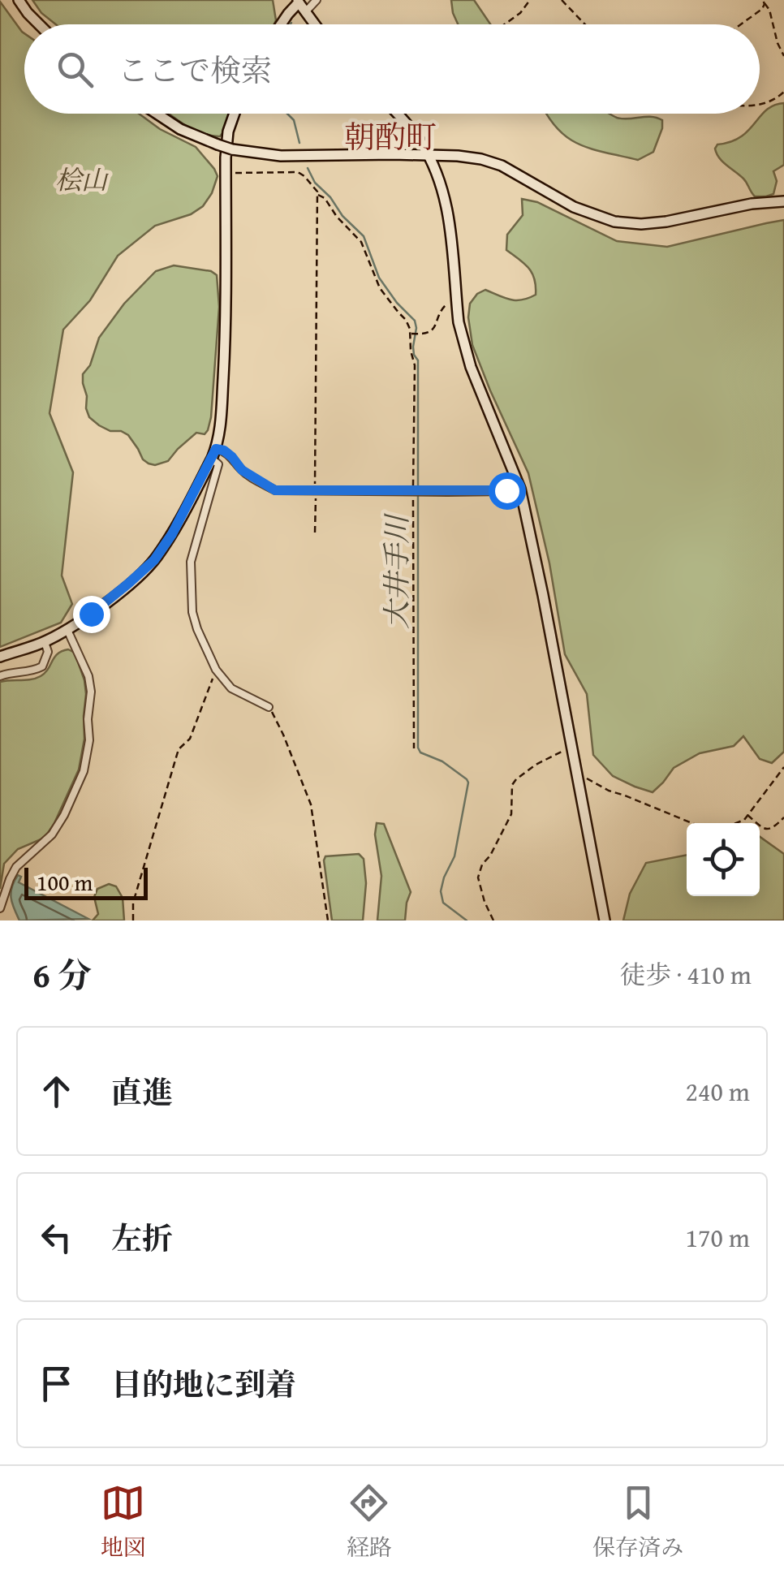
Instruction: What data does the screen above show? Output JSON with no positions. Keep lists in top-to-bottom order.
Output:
{
  "districts": ["朝酌町"],
  "water": ["大井手川"],
  "parks": ["桧山"],
  "scale_bar": "100 m",
  "page": {
    "search": "ここで検索",
    "scale": "100 m",
    "heading": ["6 分", "徒歩 · 410 m"],
    "list": [
      ["直進", "240 m"],
      ["左折", "170 m"],
      "目的地に到着"
    ],
    "nav": ["地図", "経路", "保存済み"]
  }
}
